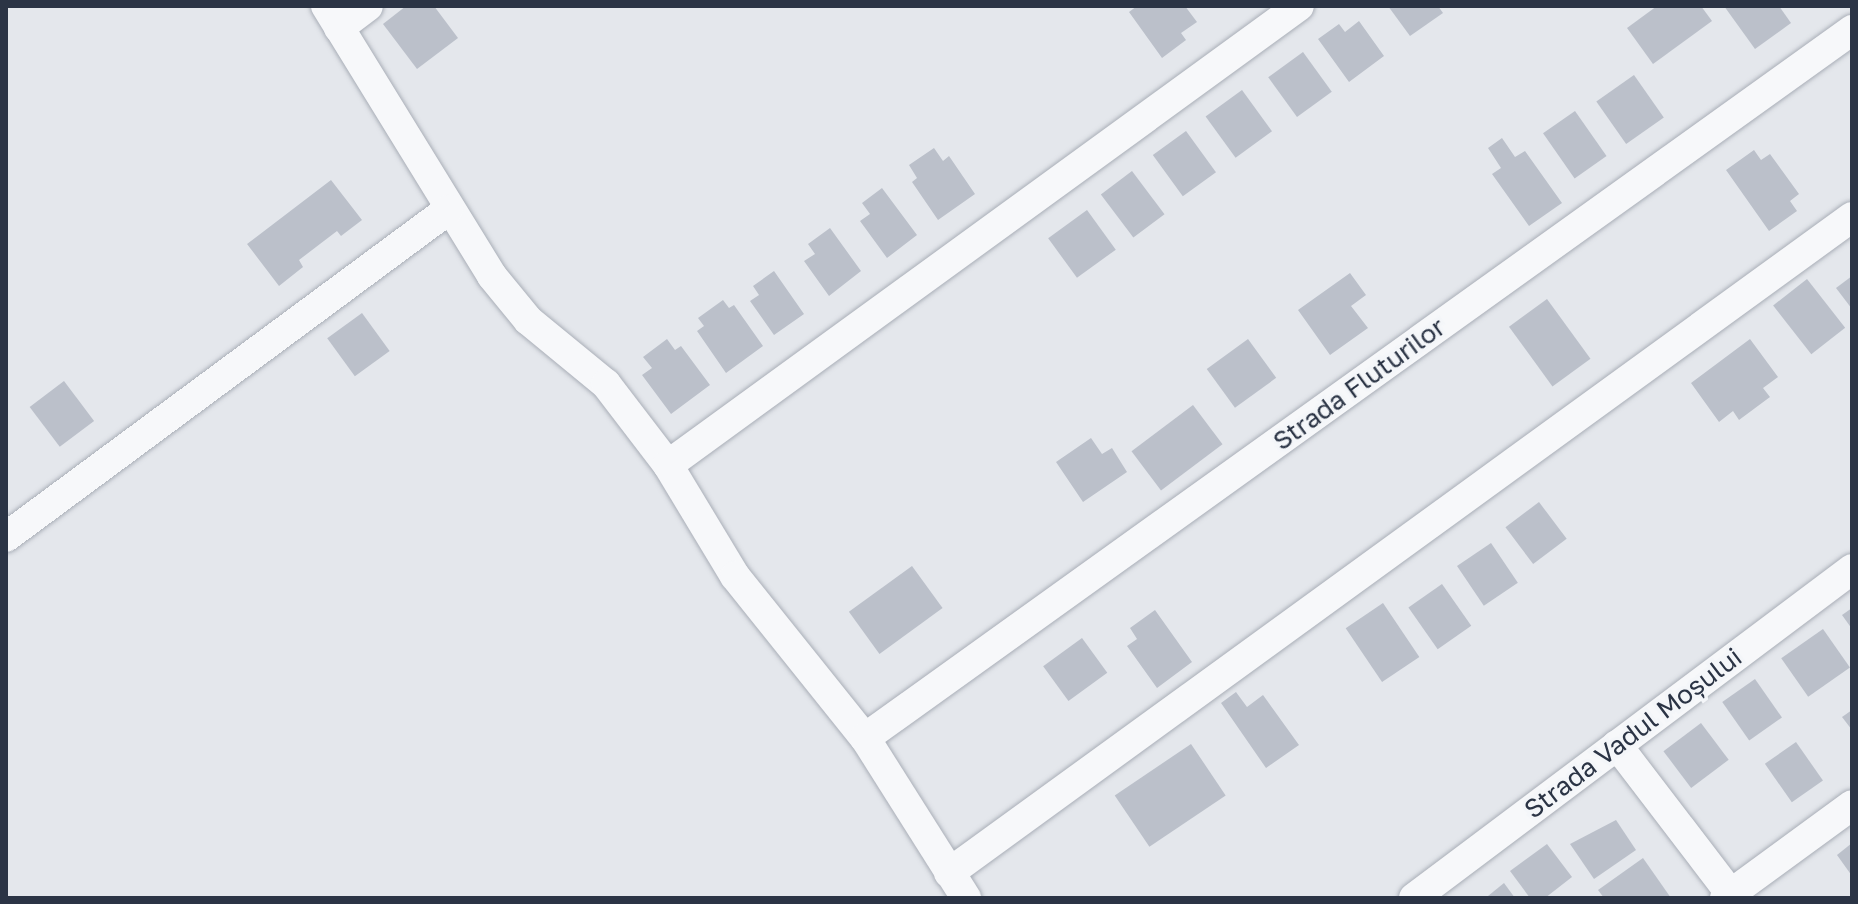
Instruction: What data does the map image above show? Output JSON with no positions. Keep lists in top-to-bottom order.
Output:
{
  "streets": {
    "street": ["Strada Fluturilor", "Strada Vadul Moșului"]
  }
}
